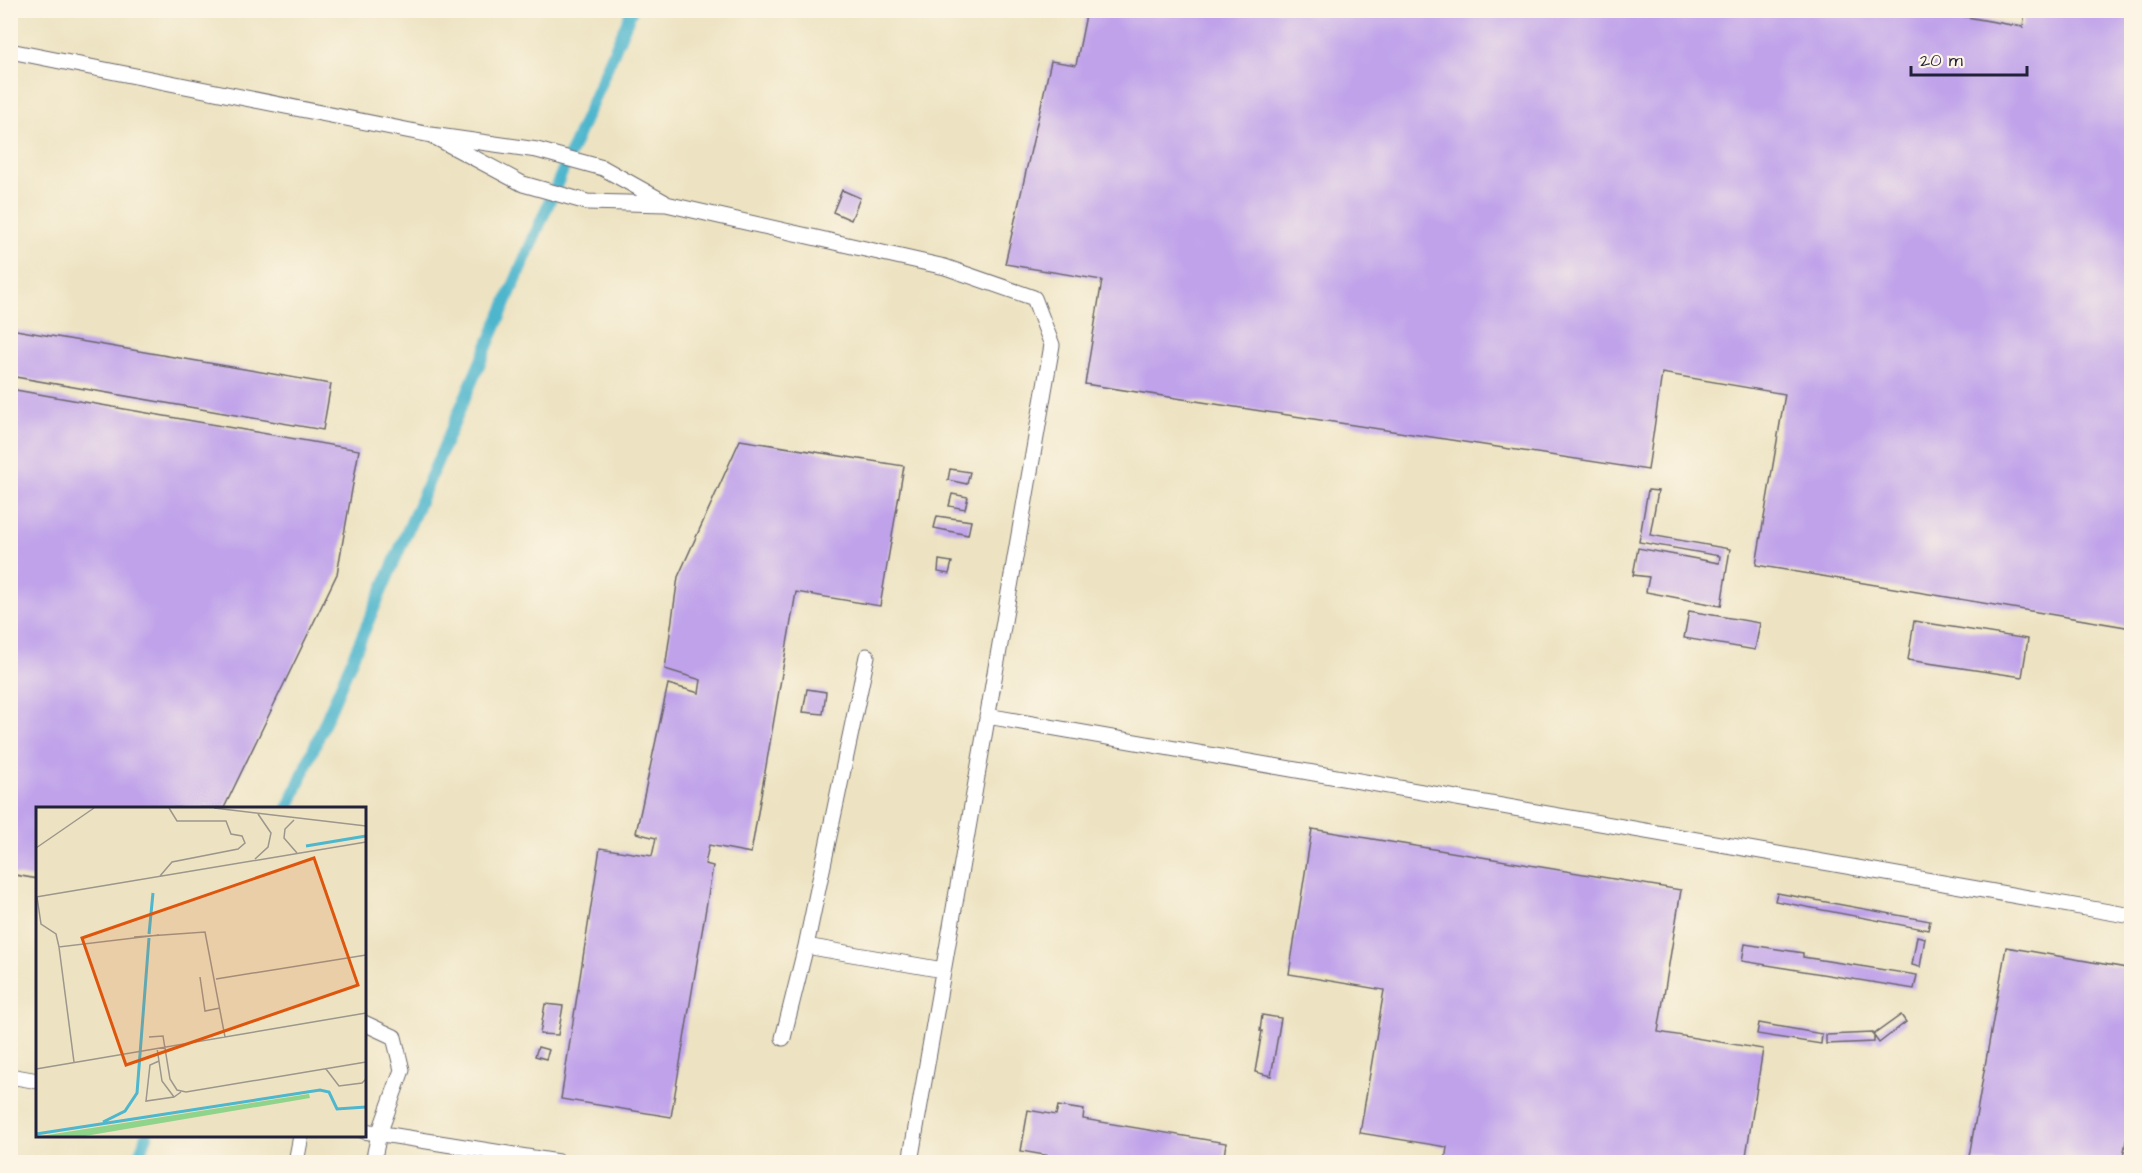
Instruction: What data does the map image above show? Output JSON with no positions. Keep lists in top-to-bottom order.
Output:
{
  "scale_bar": "20 m"
}
